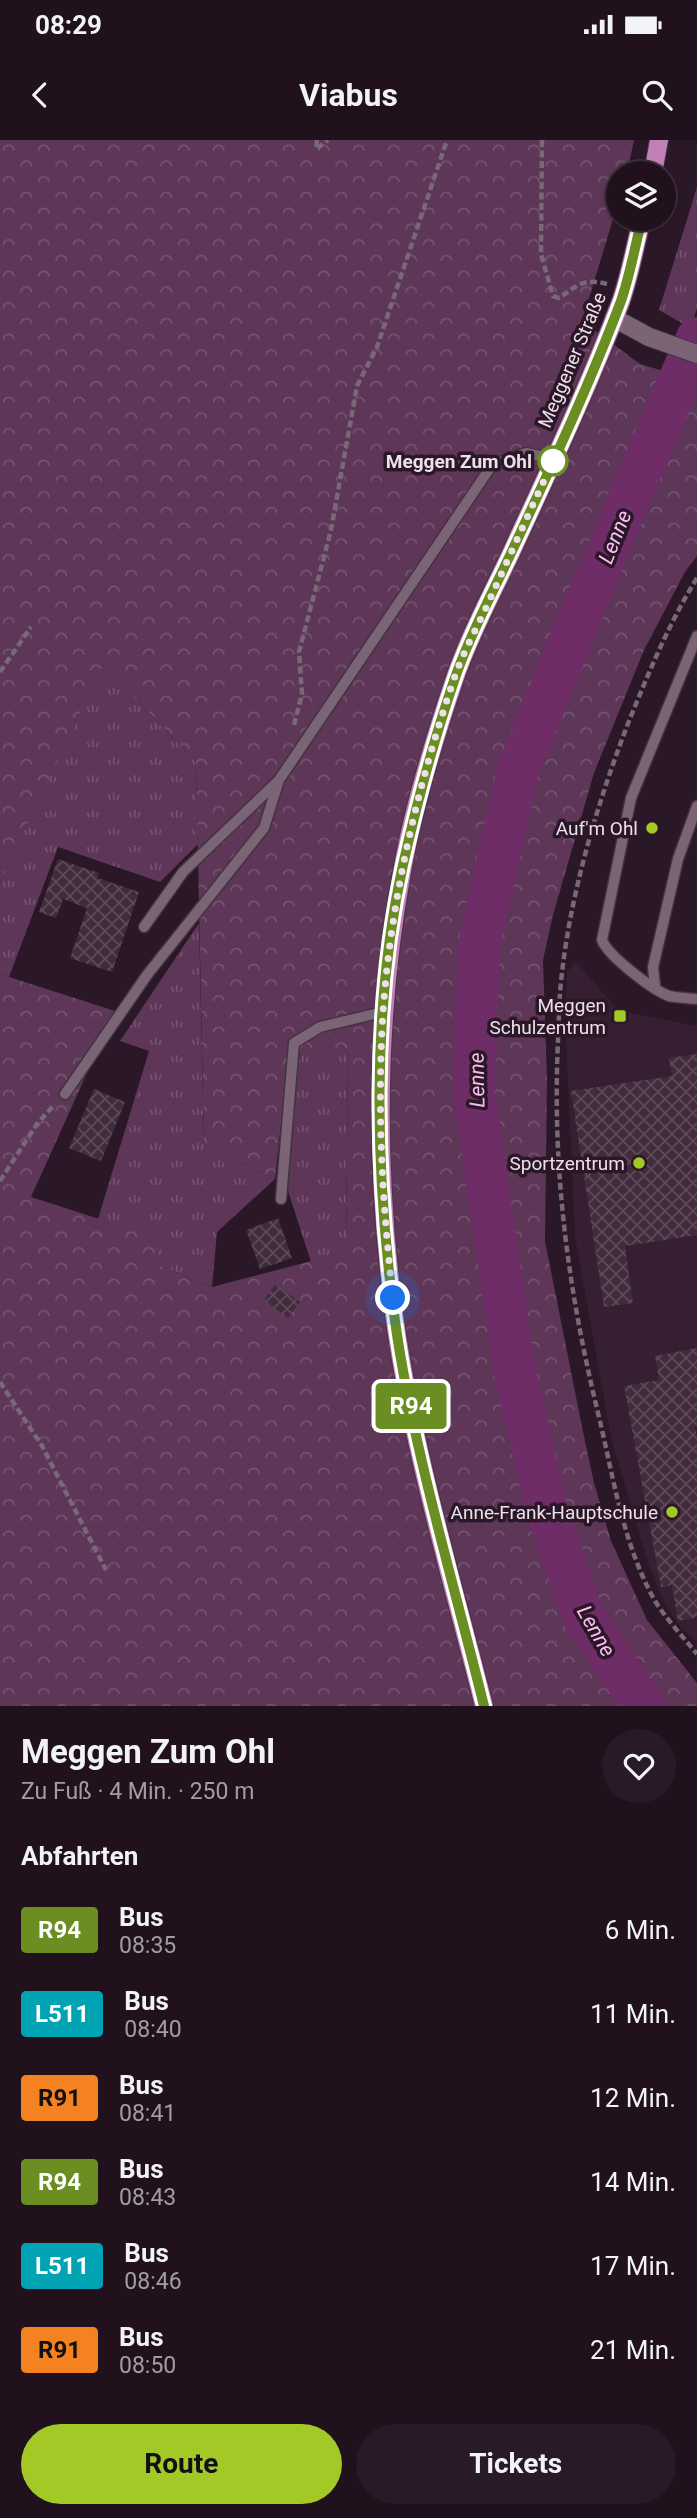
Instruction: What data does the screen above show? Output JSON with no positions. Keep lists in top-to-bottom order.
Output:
{
  "streets": {
    "main road": ["Meggener Straße"]
  },
  "water": ["Lenne"],
  "places": {
    "other": [
      "Meggen Zum Ohl",
      "Auf'm Ohl",
      "Sportzentrum",
      "Anne-Frank-Hauptschule"
    ],
    "transit": ["Meggen Schulzentrum"]
  },
  "lines": ["bus line R94"],
  "page": {
    "status": "08:29",
    "header": "Viabus",
    "on_map": "R94",
    "heading": [
      ["Meggen Zum Ohl", "Zu Fuß · 4 Min. · 250 m"],
      "Abfahrten"
    ],
    "list": [
      {
        "mark": "R94",
        "name": "Bus",
        "note": "08:35",
        "value": "6 Min."
      },
      {
        "mark": "L511",
        "name": "Bus",
        "note": "08:40",
        "value": "11 Min."
      },
      {
        "mark": "R91",
        "name": "Bus",
        "note": "08:41",
        "value": "12 Min."
      },
      {
        "mark": "R94",
        "name": "Bus",
        "note": "08:43",
        "value": "14 Min."
      },
      {
        "mark": "L511",
        "name": "Bus",
        "note": "08:46",
        "value": "17 Min."
      },
      {
        "mark": "R91",
        "name": "Bus",
        "note": "08:50",
        "value": "21 Min."
      }
    ],
    "buttons": ["Route", "Tickets"]
  }
}
